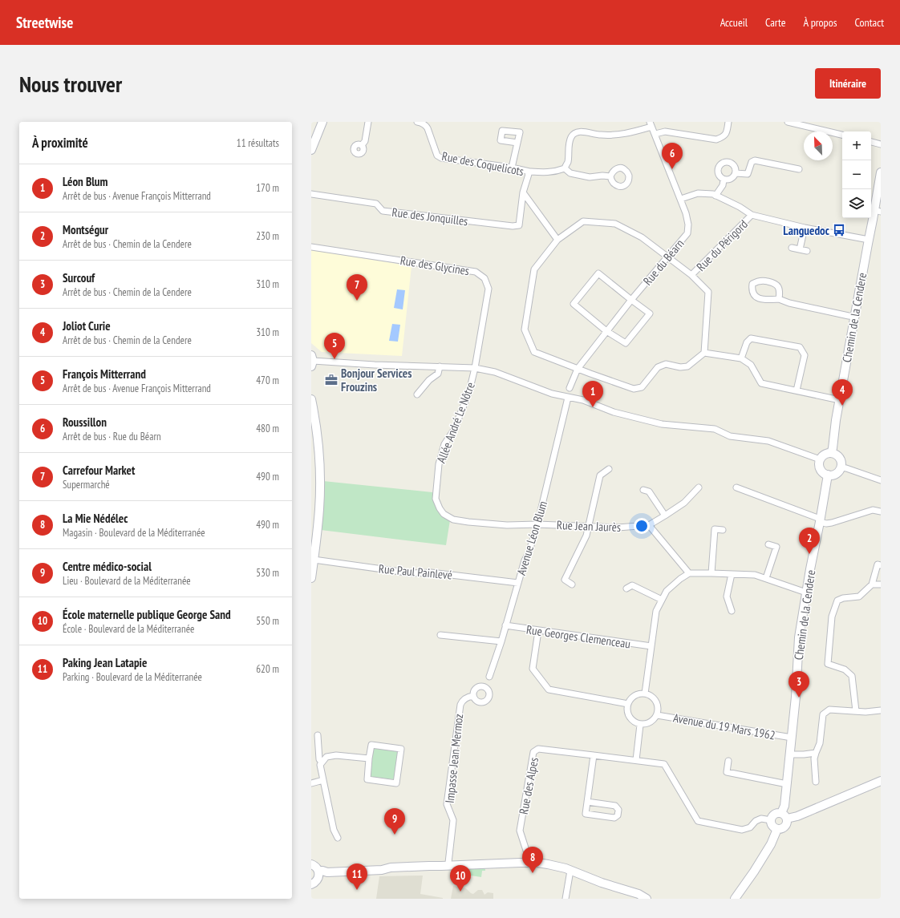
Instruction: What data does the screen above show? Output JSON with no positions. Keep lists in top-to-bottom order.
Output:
{
  "streets": {
    "street": [
      "Rue des Coquelicots",
      "Rue des Jonquilles",
      "Rue du Périgord",
      "Rue du Béarn",
      "Rue des Glycines",
      "Chemin de la Cendere",
      "Allée André Le Nôtre",
      "Rue Jean Jaurès",
      "Avenue Léon Blum",
      "Rue Paul Painlevé",
      "Rue Georges Clemenceau",
      "Avenue du 19 Mars 1962",
      "Impasse Jean Mermoz",
      "Rue des Alpes"
    ]
  },
  "crossings": [
    ["Rue des Coquelicots", "Rue des Jonquilles"],
    ["Rue des Coquelicots", "Rue du Périgord"],
    ["Rue du Périgord", "Rue du Béarn"],
    ["Rue des Glycines", "Allée André Le Nôtre"],
    ["Chemin de la Cendere", "Avenue du 19 Mars 1962"],
    ["Chemin de la Cendere", "Rue des Alpes"],
    ["Allée André Le Nôtre", "Rue Jean Jaurès"],
    ["Allée André Le Nôtre", "Avenue Léon Blum"],
    ["Rue Jean Jaurès", "Avenue Léon Blum"],
    ["Avenue Léon Blum", "Rue Paul Painlevé"],
    ["Avenue Léon Blum", "Rue Georges Clemenceau"]
  ],
  "places": {
    "bus stop": ["Languedoc"],
    "office": ["Bonjour Services Frouzins"]
  },
  "north": "top left",
  "page": {
    "header": "Streetwise",
    "nav": [
      "Accueil",
      "Carte",
      "À propos",
      "Contact"
    ],
    "buttons": "Itinéraire",
    "title": "Nous trouver",
    "heading": ["À proximité", "11 résultats"],
    "map_buttons": ["+", "−"],
    "pins": [
      "6",
      "7",
      "5",
      "4",
      "1",
      "2",
      "3",
      "9",
      "8",
      "11",
      "10"
    ],
    "list": [
      {
        "mark": "1",
        "name": "Léon Blum",
        "note": "Arrêt de bus · Avenue François Mitterrand",
        "value": "170 m"
      },
      {
        "mark": "2",
        "name": "Montségur",
        "note": "Arrêt de bus · Chemin de la Cendere",
        "value": "230 m"
      },
      {
        "mark": "3",
        "name": "Surcouf",
        "note": "Arrêt de bus · Chemin de la Cendere",
        "value": "310 m"
      },
      {
        "mark": "4",
        "name": "Joliot Curie",
        "note": "Arrêt de bus · Chemin de la Cendere",
        "value": "310 m"
      },
      {
        "mark": "5",
        "name": "François Mitterrand",
        "note": "Arrêt de bus · Avenue François Mitterrand",
        "value": "470 m"
      },
      {
        "mark": "6",
        "name": "Roussillon",
        "note": "Arrêt de bus · Rue du Béarn",
        "value": "480 m"
      },
      {
        "mark": "7",
        "name": "Carrefour Market",
        "note": "Supermarché",
        "value": "490 m"
      },
      {
        "mark": "8",
        "name": "La Mie Nédélec",
        "note": "Magasin · Boulevard de la Méditerranée",
        "value": "490 m"
      },
      {
        "mark": "9",
        "name": "Centre médico-social",
        "note": "Lieu · Boulevard de la Méditerranée",
        "value": "530 m"
      },
      {
        "mark": "10",
        "name": "École maternelle publique George Sand",
        "note": "École · Boulevard de la Méditerranée",
        "value": "550 m"
      },
      {
        "mark": "11",
        "name": "Paking Jean Latapie",
        "note": "Parking · Boulevard de la Méditerranée",
        "value": "620 m"
      }
    ]
  }
}
